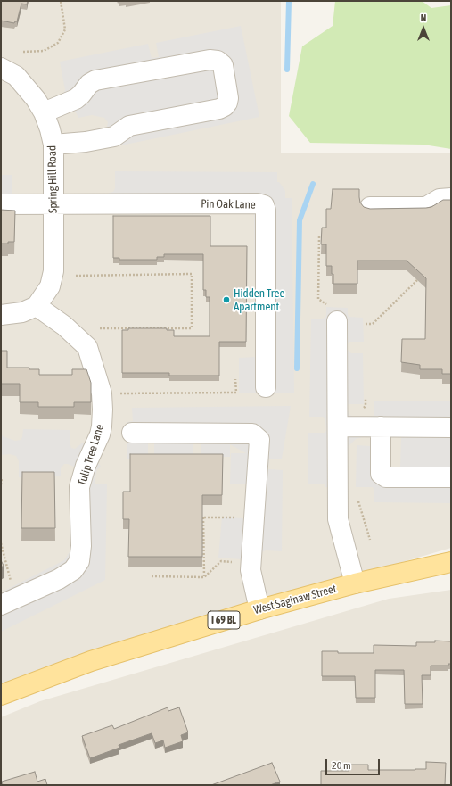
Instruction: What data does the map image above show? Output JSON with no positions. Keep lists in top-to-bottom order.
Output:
{
  "streets": {
    "main road": ["West Saginaw Street", "I 69 BL"],
    "street": ["Spring Hill Road", "Pin Oak Lane", "Tulip Tree Lane"]
  },
  "crossings": [
    ["Spring Hill Road", "Pin Oak Lane"],
    ["Spring Hill Road", "Tulip Tree Lane"]
  ],
  "places": ["Hidden Tree Apartment"],
  "scale_bar": "20 m",
  "north": "top"
}
